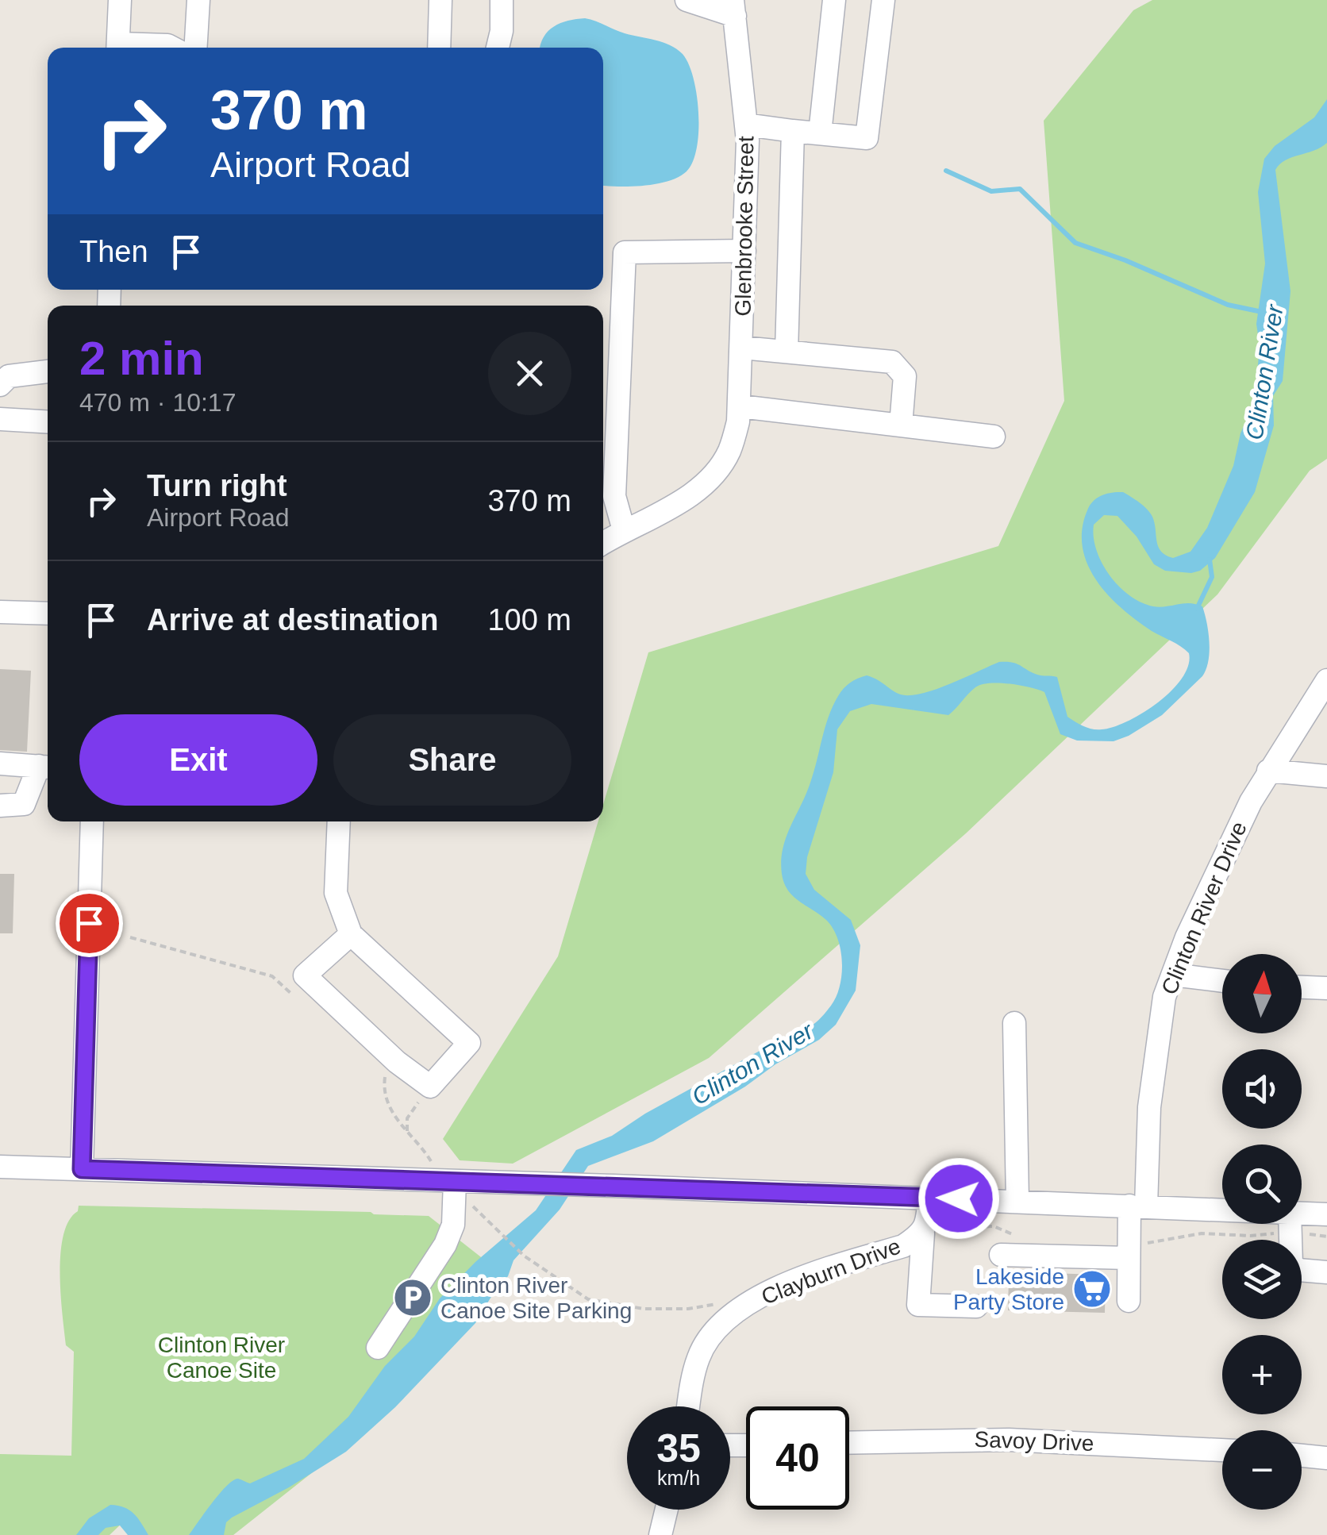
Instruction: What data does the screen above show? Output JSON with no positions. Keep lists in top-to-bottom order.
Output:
{
  "streets": {
    "street": [
      "Glenbrooke Street",
      "Clinton River Drive",
      "Clayburn Drive",
      "Savoy Drive"
    ]
  },
  "water": ["Clinton River"],
  "parks": ["Clinton River Canoe Site"],
  "places": {
    "supermarket": ["Lakeside Party Store"],
    "parking": ["Clinton River Canoe Site Parking"]
  },
  "north": "top",
  "page": {
    "turn": ["370 m", "Airport Road"],
    "then": "Then",
    "heading": ["2 min", "470 m · 10:17"],
    "list": [
      {
        "name": "Turn right",
        "note": "Airport Road",
        "value": "370 m"
      },
      {
        "name": "Arrive at destination",
        "value": "100 m"
      }
    ],
    "buttons": ["Exit", "Share"],
    "map_buttons": ["+", "−"],
    "speed": "35 km/h",
    "limit": "40"
  }
}
